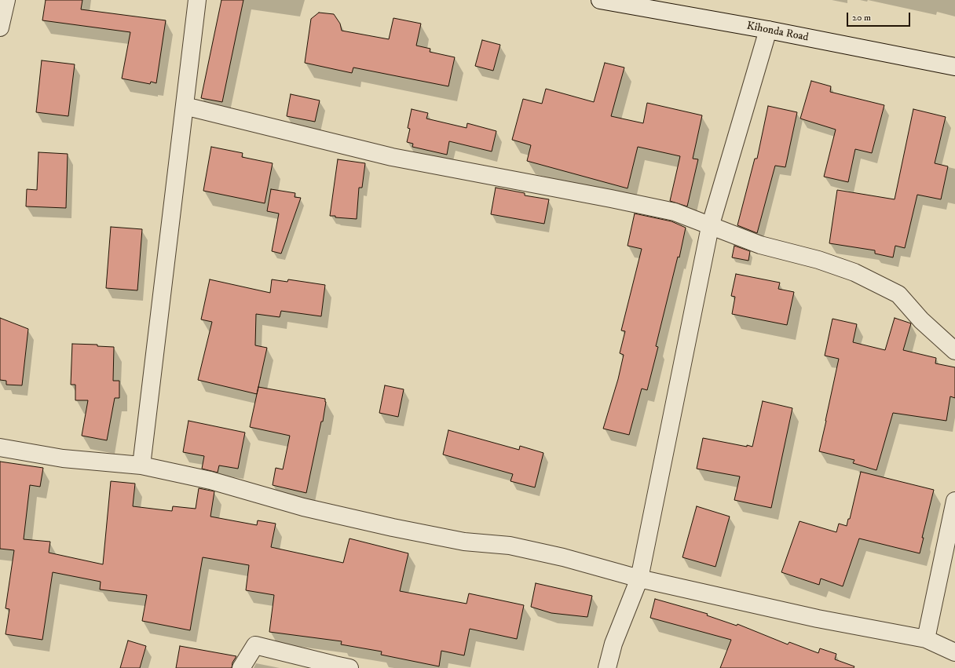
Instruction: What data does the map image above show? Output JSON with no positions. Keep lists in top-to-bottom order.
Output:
{
  "streets": {
    "street": ["Kihonda Road"]
  },
  "scale_bar": "20 m"
}
